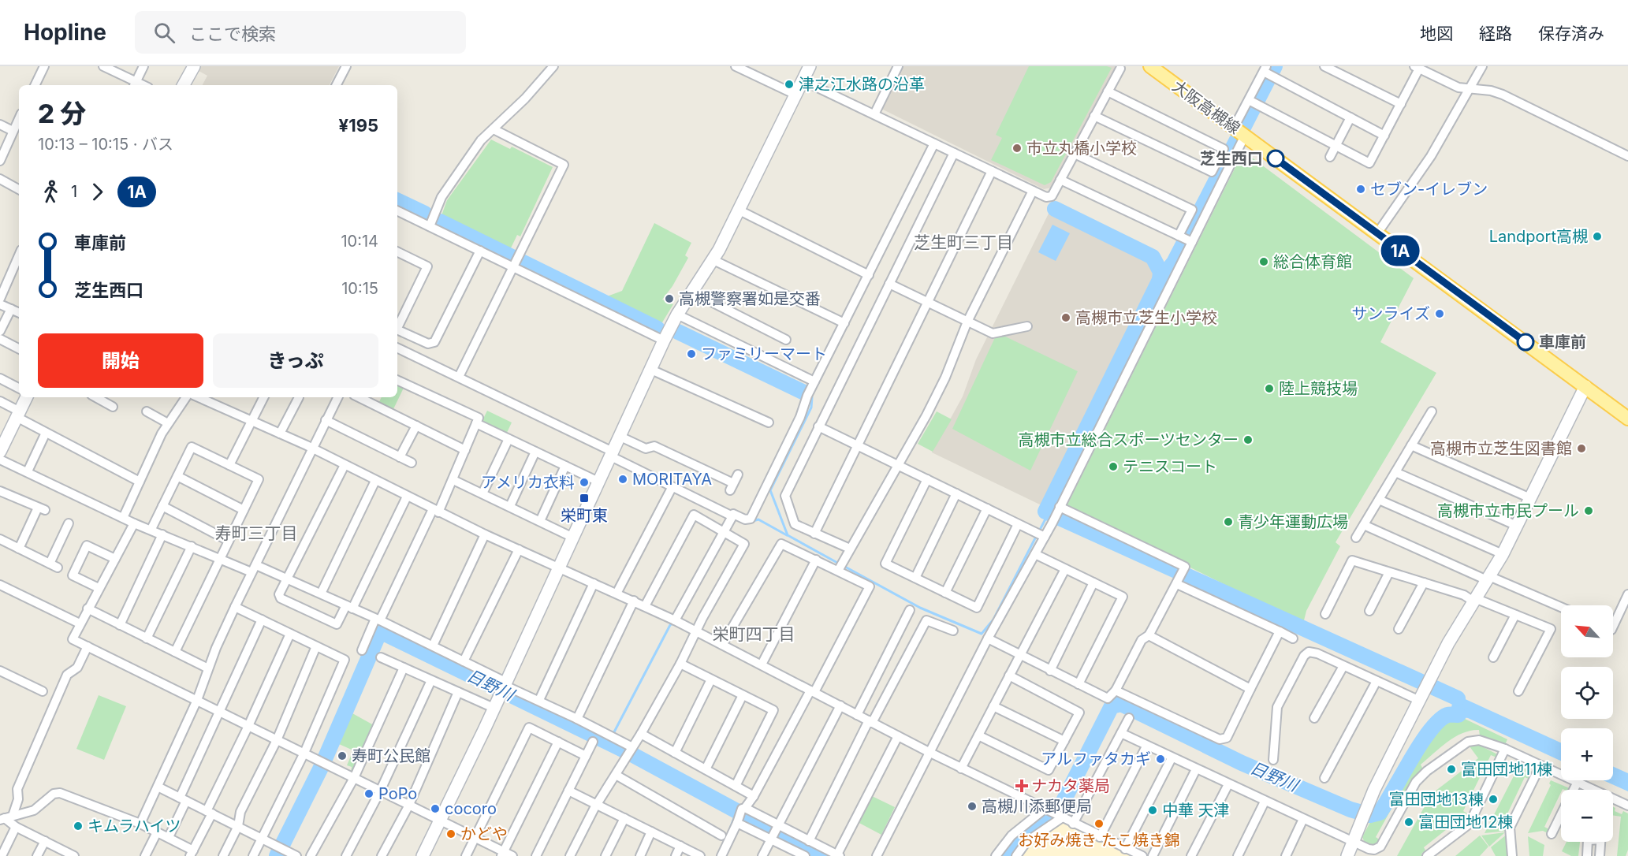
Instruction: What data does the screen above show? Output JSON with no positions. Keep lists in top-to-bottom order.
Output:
{
  "streets": {
    "main road": ["大阪高槻線"]
  },
  "districts": ["芝生町三丁目", "寿町三丁目", "栄町四丁目"],
  "water": ["日野川"],
  "places": {
    "other": [
      "津之江水路の沿革",
      "市立丸橋小学校",
      "芝生西口",
      "セブン-イレブン",
      "Landport高槻",
      "総合体育館",
      "高槻警察署如是交番",
      "サンライズ",
      "高槻市立芝生小学校",
      "車庫前",
      "ファミリーマート",
      "陸上競技場",
      "高槻市立総合スポーツセンター",
      "高槻市立芝生図書館",
      "テニスコート",
      "MORITAYA",
      "アメリカ衣料",
      "高槻市立市民プール",
      "青少年運動広場",
      "寿町公民館",
      "アルファタカギ",
      "富田団地11棟",
      "PoPo",
      "富田団地13棟",
      "高槻川添郵便局",
      "cocoro",
      "中華 天津",
      "富田団地12棟",
      "お好み焼き たこ焼き錦",
      "キムラハイツ",
      "かどや"
    ],
    "transit": ["栄町東"],
    "health": ["ナカタ薬局"]
  },
  "lines": ["bus line 1A"],
  "north": "top left",
  "page": {
    "header": "Hopline",
    "search": "ここで検索",
    "nav": ["地図", "経路", "保存済み"],
    "on_map": "1A",
    "heading": ["2 分", "10:13 – 10:15 · バス", "¥195"],
    "legs": ["1", "1A"],
    "list": [
      {
        "name": "車庫前",
        "value": "10:14"
      },
      {
        "name": "芝生西口",
        "value": "10:15"
      }
    ],
    "buttons": ["開始", "きっぷ"],
    "map_buttons": ["+", "−"]
  }
}
